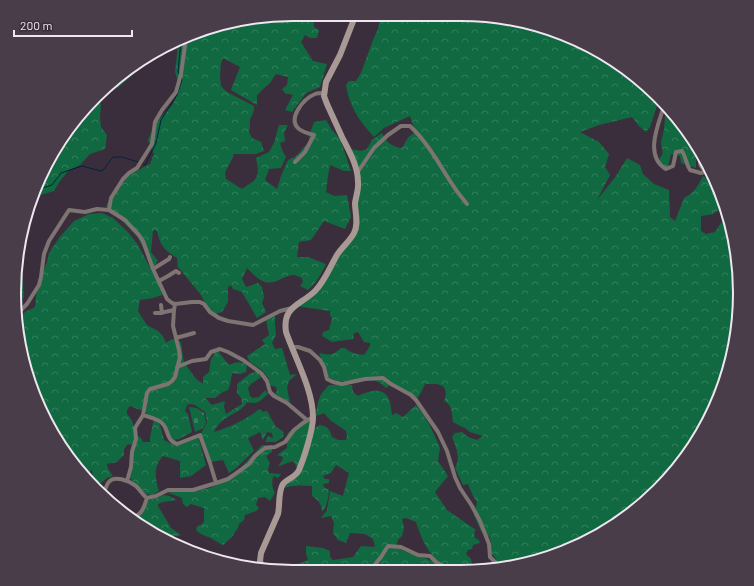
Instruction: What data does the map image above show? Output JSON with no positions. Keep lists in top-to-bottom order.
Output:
{
  "scale_bar": "200 m"
}
